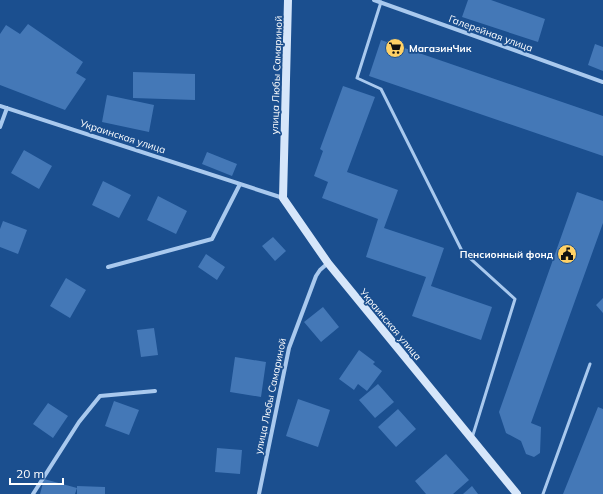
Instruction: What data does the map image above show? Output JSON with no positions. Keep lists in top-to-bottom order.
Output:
{
  "streets": {
    "main road": ["улица Любы Самариной", "Украинская улица"],
    "street": ["Галерейная улица"]
  },
  "crossings": [
    ["улица Любы Самариной", "Украинская улица"]
  ],
  "places": {
    "supermarket": ["МагазинЧик"],
    "public building": ["Пенсионный фонд"]
  },
  "scale_bar": "20 m"
}
